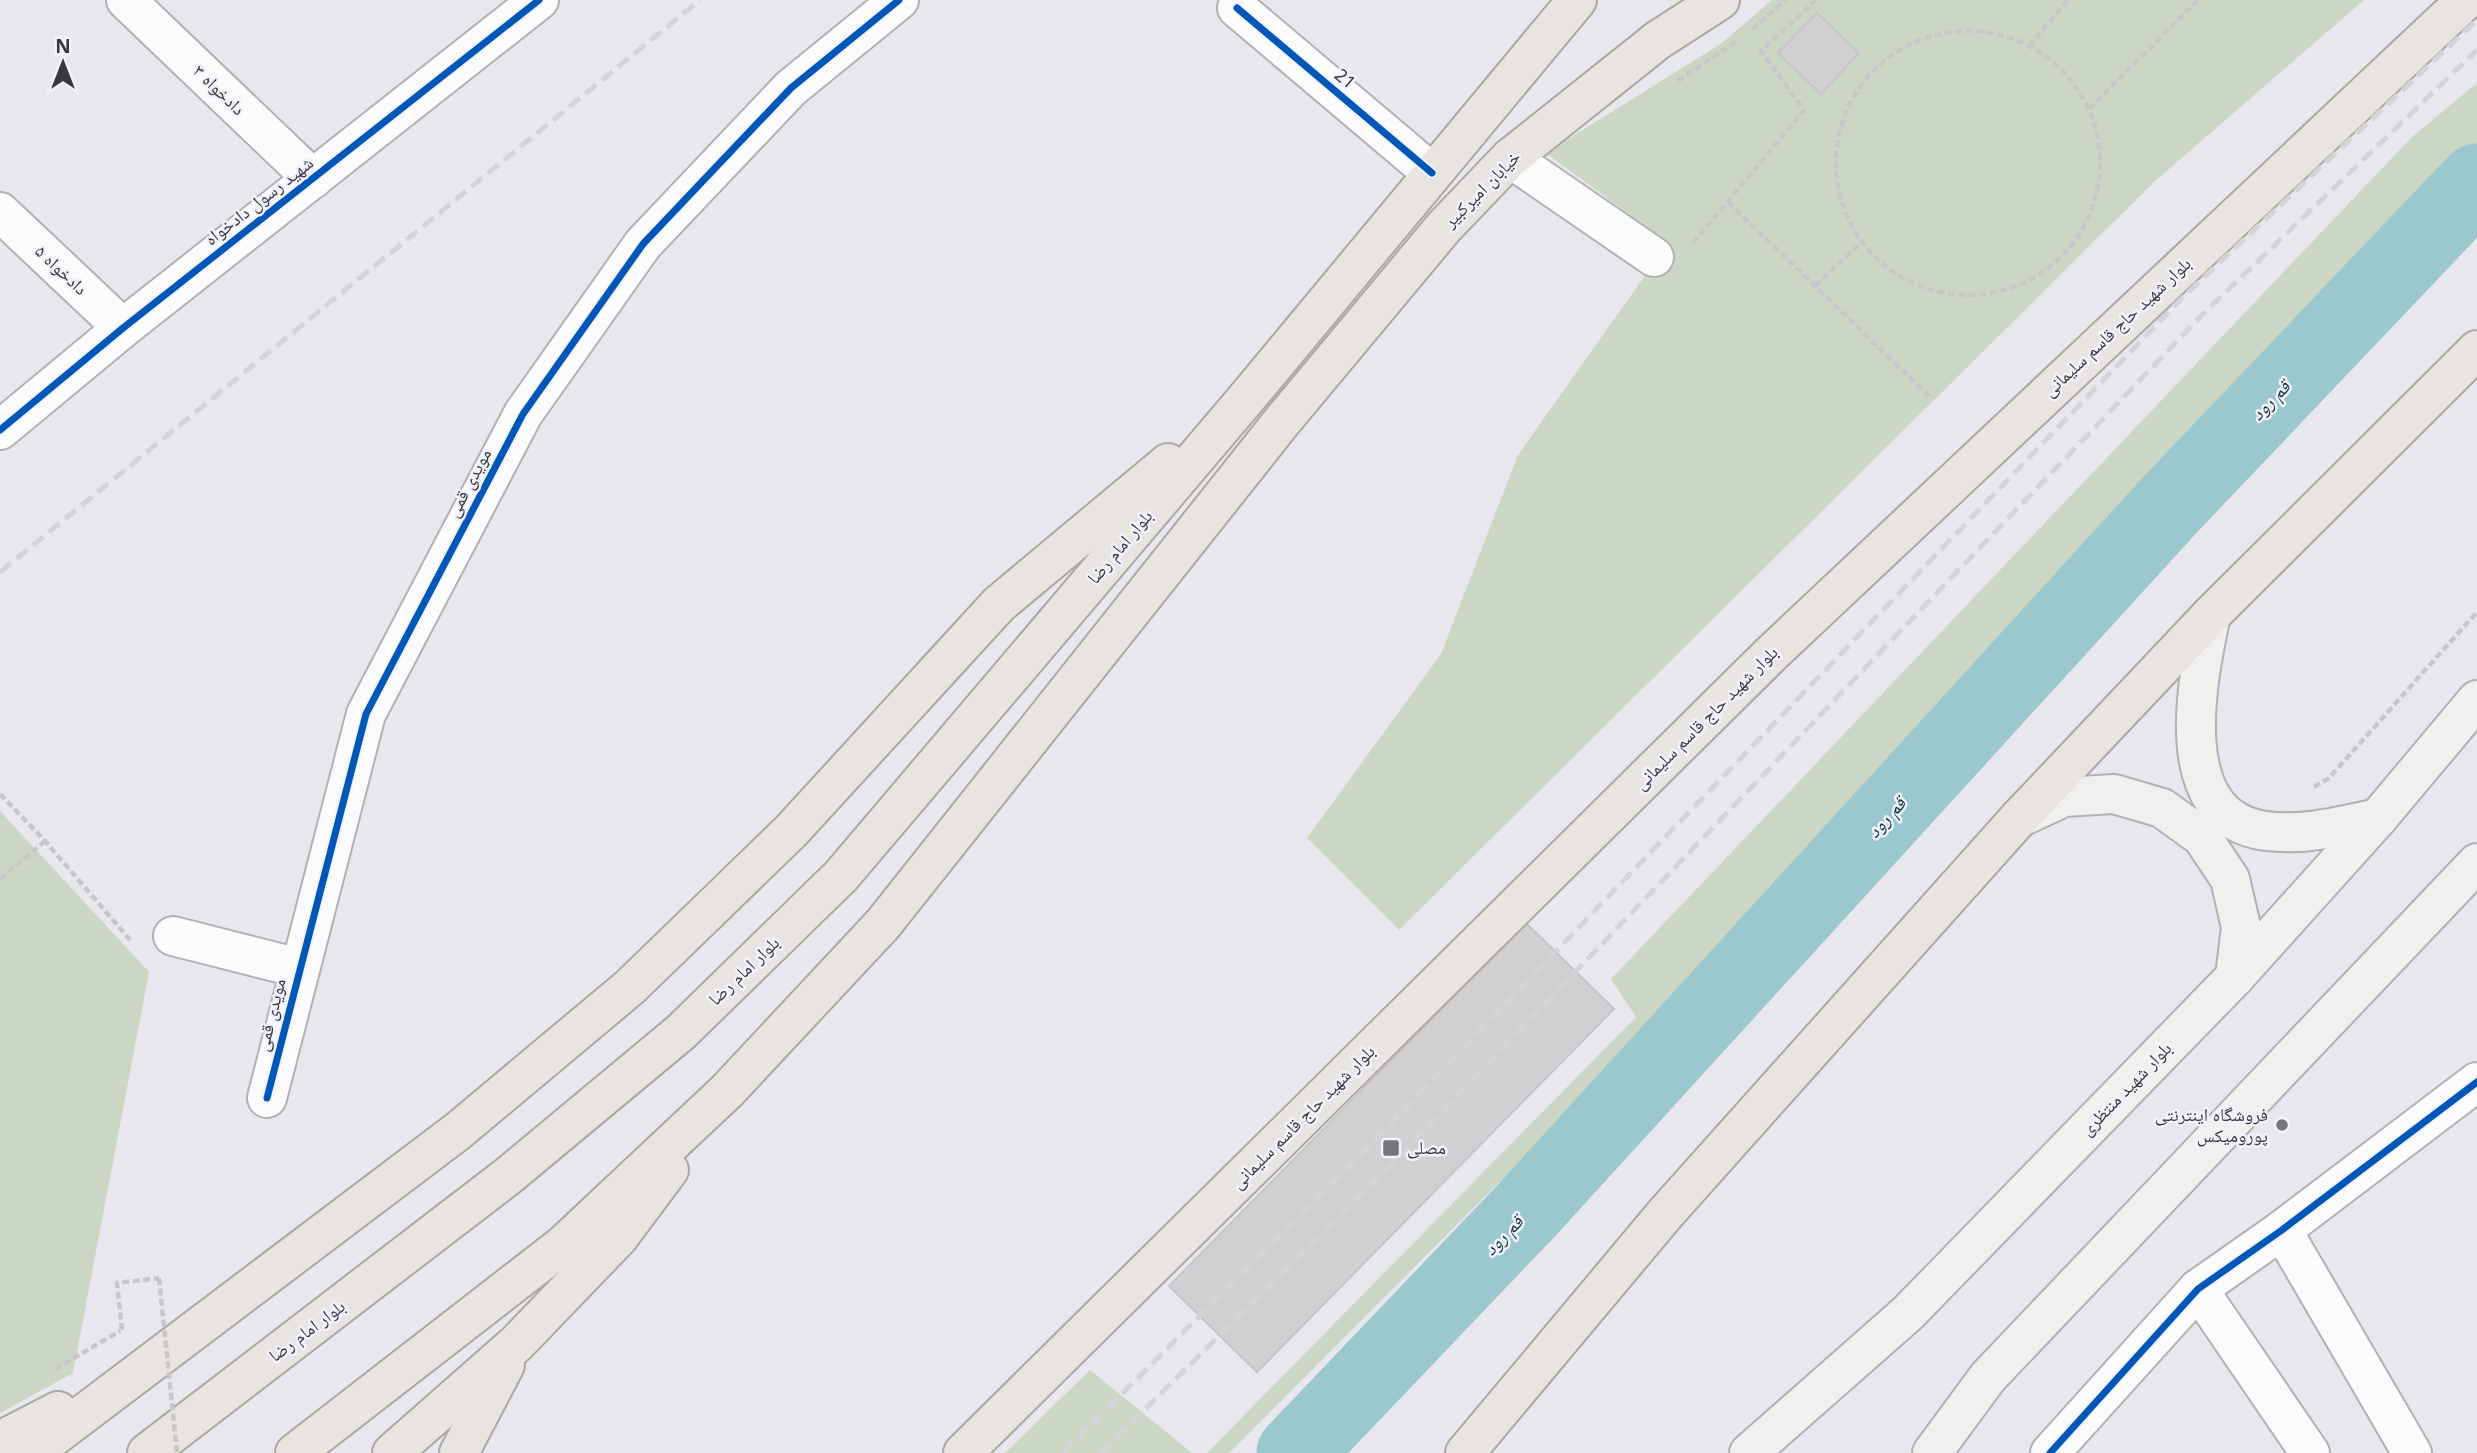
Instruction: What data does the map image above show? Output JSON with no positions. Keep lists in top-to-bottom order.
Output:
{
  "streets": {
    "main road": [
      "خیابان امیرکبیر",
      "بلوار شهید حاج قاسم سلیمانی",
      "بلوار امام رضا",
      "بلوار شهید منتظری"
    ],
    "street": [
      "21",
      "دادخواه ۳",
      "شهید رسول دادخواه",
      "دادخواه ۵",
      "مویدی قمی"
    ]
  },
  "crossings": [
    ["دادخواه ۳", "شهید رسول دادخواه"],
    ["شهید رسول دادخواه", "دادخواه ۵"]
  ],
  "water": ["قم رود"],
  "places": {
    "other": ["فروشگاه اینترنتی پورومیکس"],
    "transit": ["مصلی"]
  },
  "north": "top"
}
